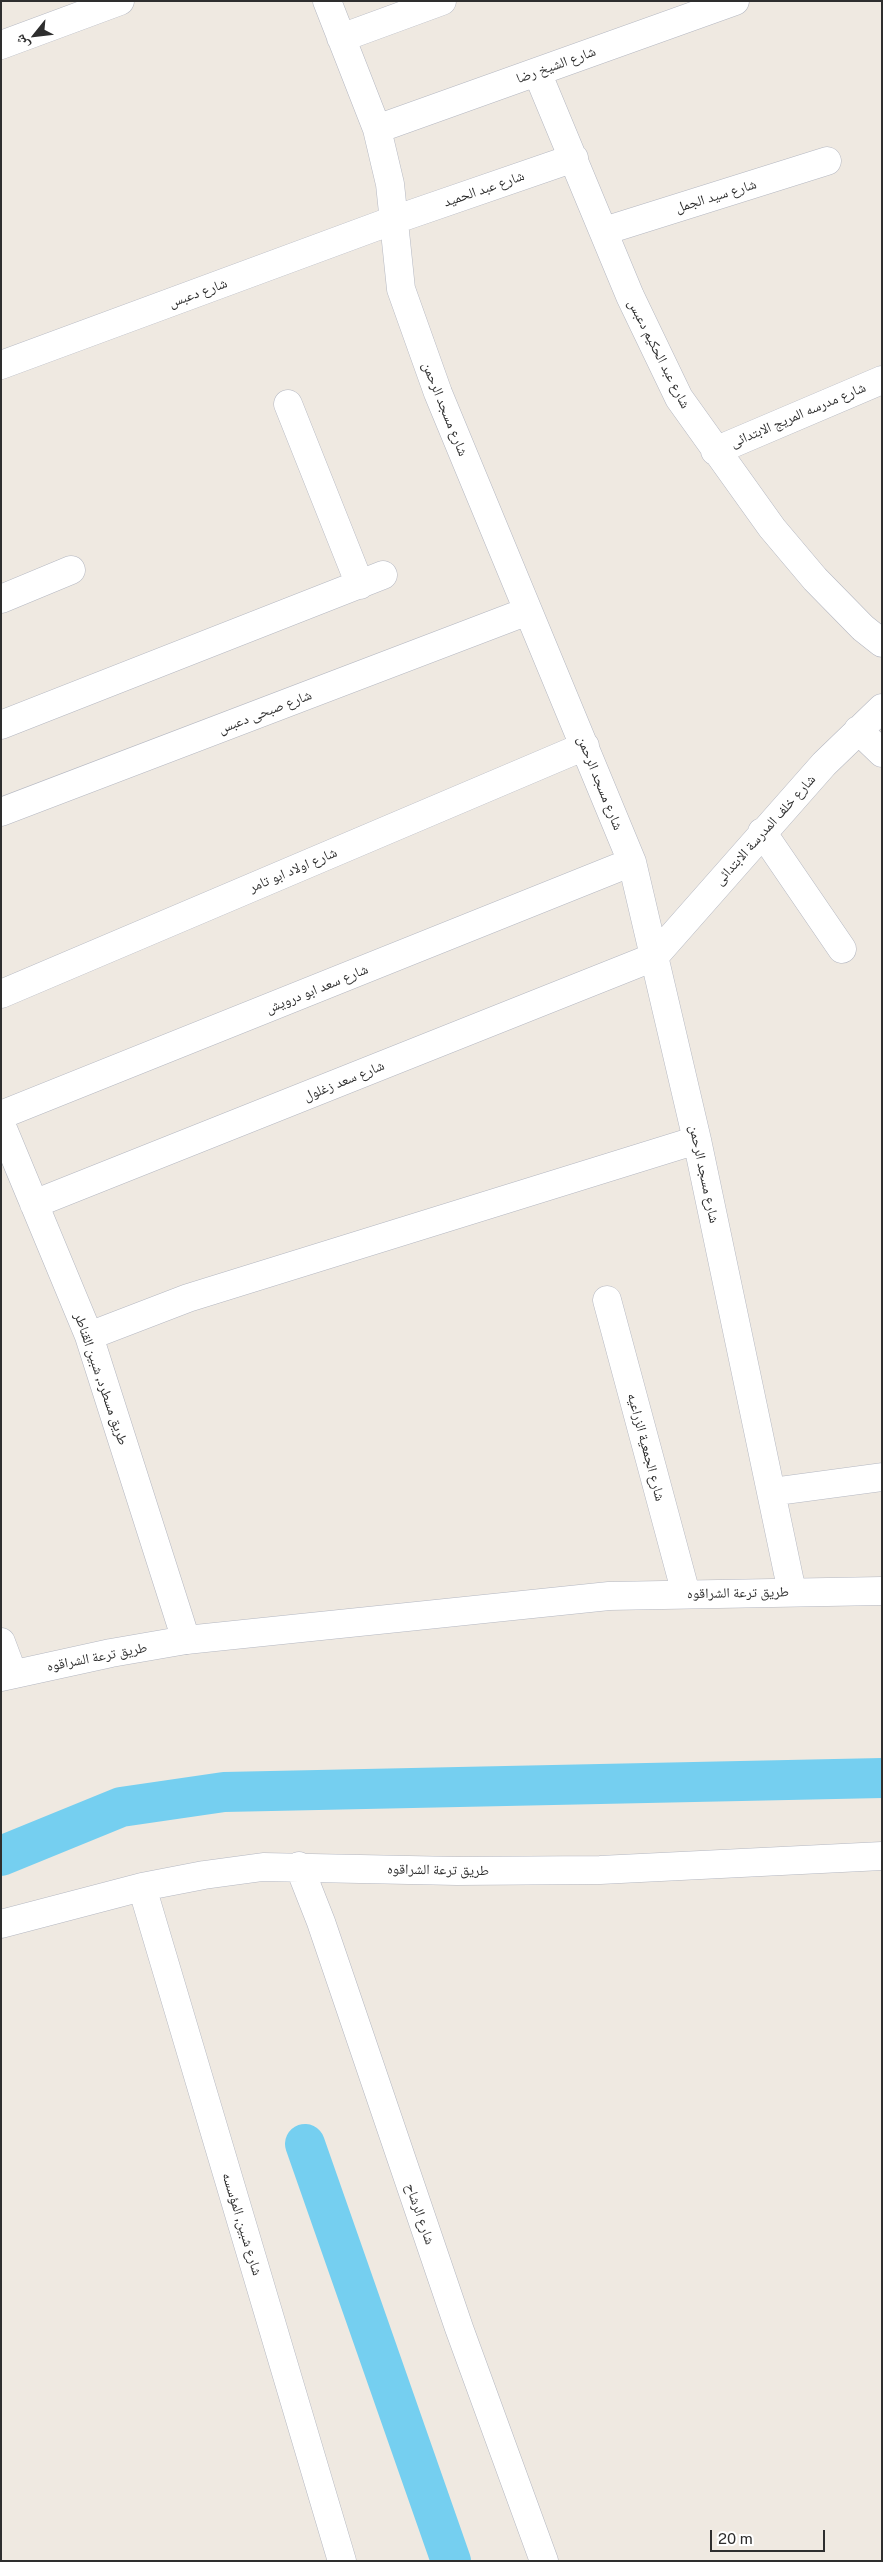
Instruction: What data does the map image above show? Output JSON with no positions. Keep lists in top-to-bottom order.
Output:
{
  "streets": {
    "street": [
      "شارع الشيخ رضا",
      "شارع عبد الحميد",
      "شارع سيد الجمل",
      "شارع دعبس",
      "شارع عبد الحكيم دعبس",
      "شارع مسجد الرحمن",
      "شارع مدرسه المريج الابتدائى",
      "شارع صبحى دعبس",
      "شارع خلف المدرسة الابتدائى",
      "شارع اولاد ابو تامر",
      "شارع سعد ابو درويش",
      "شارع سعد زغلول",
      "طريق مسطرد, شبين القناطر",
      "شارع الجمعية الزراعيه",
      "طريق ترعة الشراقوه",
      "شارع الرشاح",
      "شارع شبين, المؤسسه"
    ]
  },
  "crossings": [
    ["شارع الشيخ رضا", "شارع عبد الحكيم دعبس"],
    ["شارع الشيخ رضا", "شارع مسجد الرحمن"],
    ["شارع عبد الحميد", "شارع دعبس"],
    ["شارع عبد الحميد", "شارع عبد الحكيم دعبس"],
    ["شارع عبد الحميد", "شارع مسجد الرحمن"],
    ["شارع سيد الجمل", "شارع عبد الحكيم دعبس"],
    ["شارع دعبس", "شارع مسجد الرحمن"],
    ["شارع عبد الحكيم دعبس", "شارع مدرسه المريج الابتدائى"],
    ["شارع مسجد الرحمن", "شارع صبحى دعبس"],
    ["شارع مسجد الرحمن", "شارع خلف المدرسة الابتدائى"],
    ["شارع مسجد الرحمن", "شارع اولاد ابو تامر"],
    ["شارع مسجد الرحمن", "شارع سعد ابو درويش"],
    ["شارع مسجد الرحمن", "شارع سعد زغلول"],
    ["شارع مسجد الرحمن", "طريق ترعة الشراقوه"],
    ["شارع خلف المدرسة الابتدائى", "شارع سعد زغلول"],
    ["شارع سعد زغلول", "طريق مسطرد, شبين القناطر"],
    ["طريق مسطرد, شبين القناطر", "طريق ترعة الشراقوه"],
    ["شارع الجمعية الزراعيه", "طريق ترعة الشراقوه"],
    ["طريق ترعة الشراقوه", "شارع الرشاح"],
    ["طريق ترعة الشراقوه", "شارع شبين, المؤسسه"]
  ],
  "scale_bar": "20 m",
  "north": "bottom left"
}
